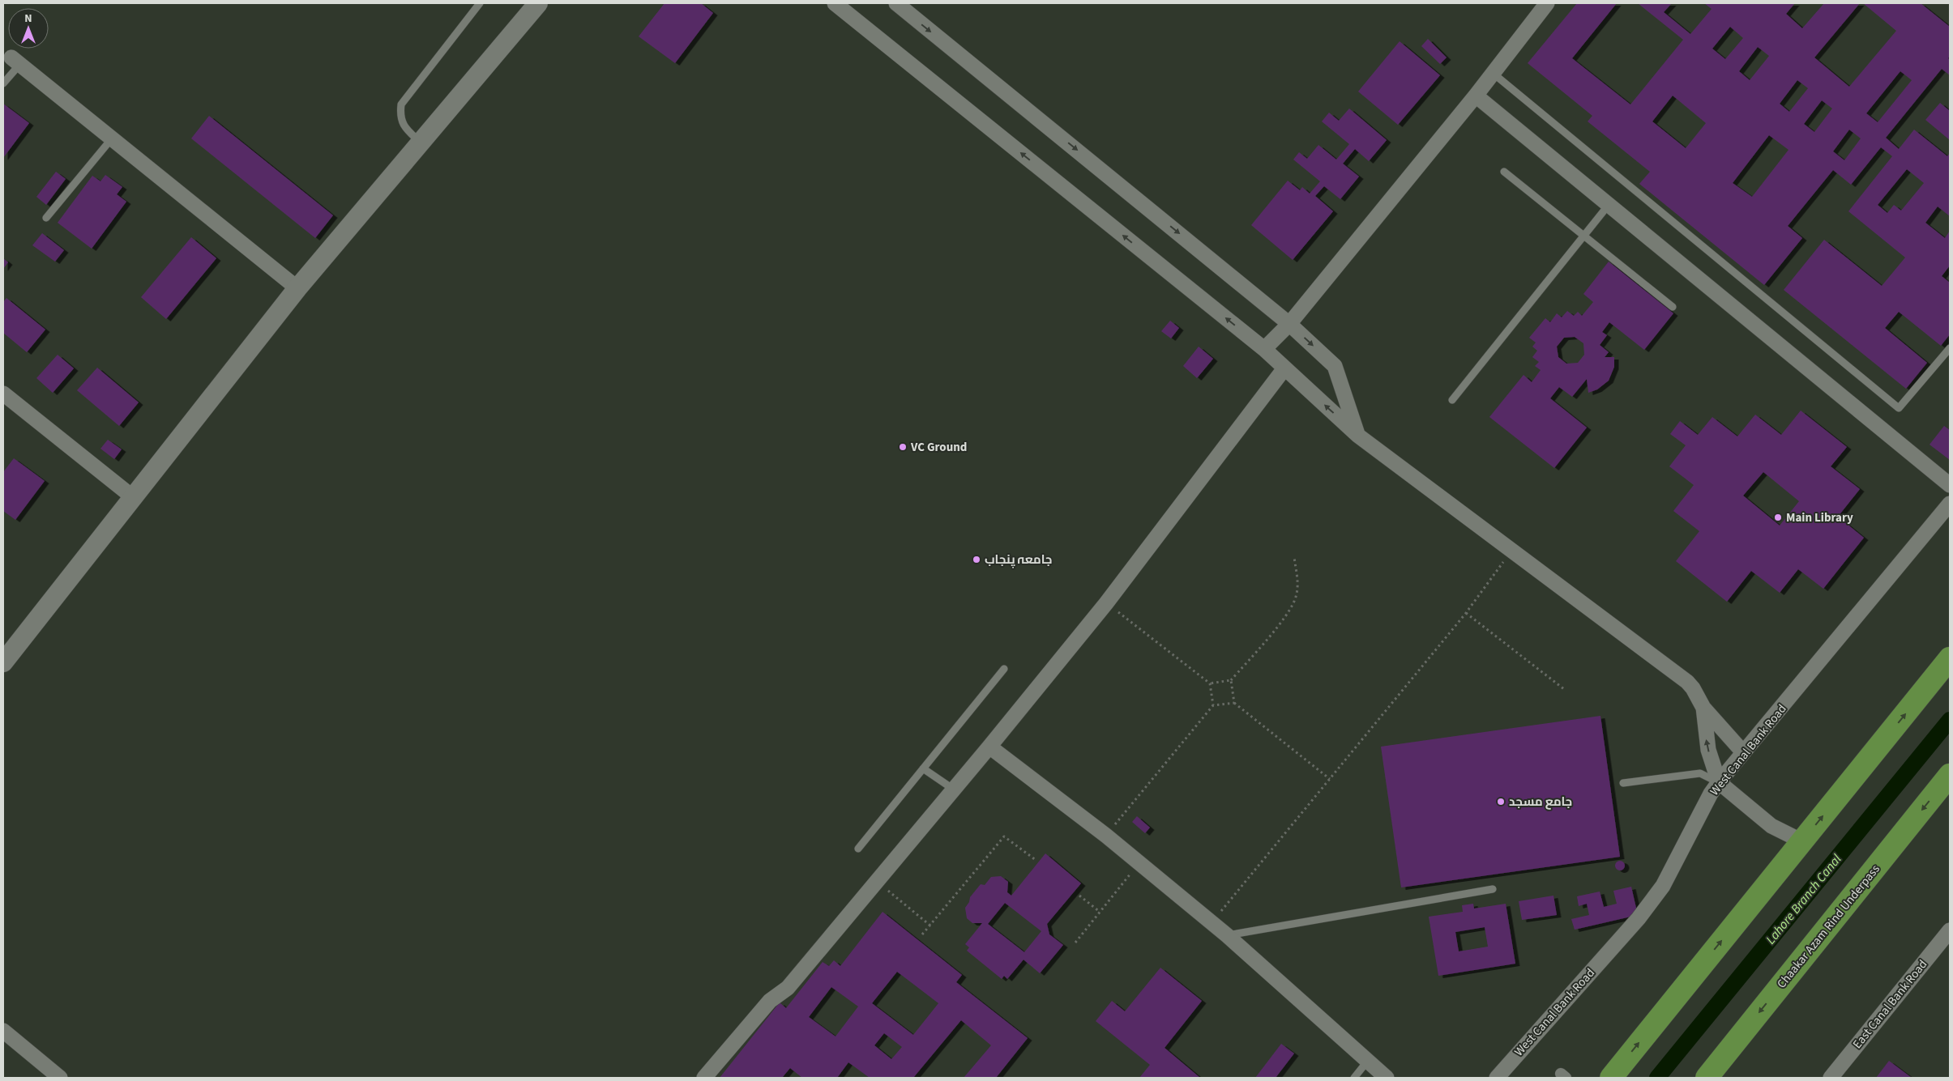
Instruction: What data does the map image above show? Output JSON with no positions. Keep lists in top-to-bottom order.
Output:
{
  "streets": {
    "highway": ["Chaakar Azam Rind Underpass"],
    "street": ["West Canal Bank Road", "East Canal Bank Road"]
  },
  "water": ["Lahore Branch Canal"],
  "places": [
    "VC Ground",
    "Main Library",
    "جامعہ پنجاب",
    "جامع مسجد"
  ],
  "north": "top"
}
